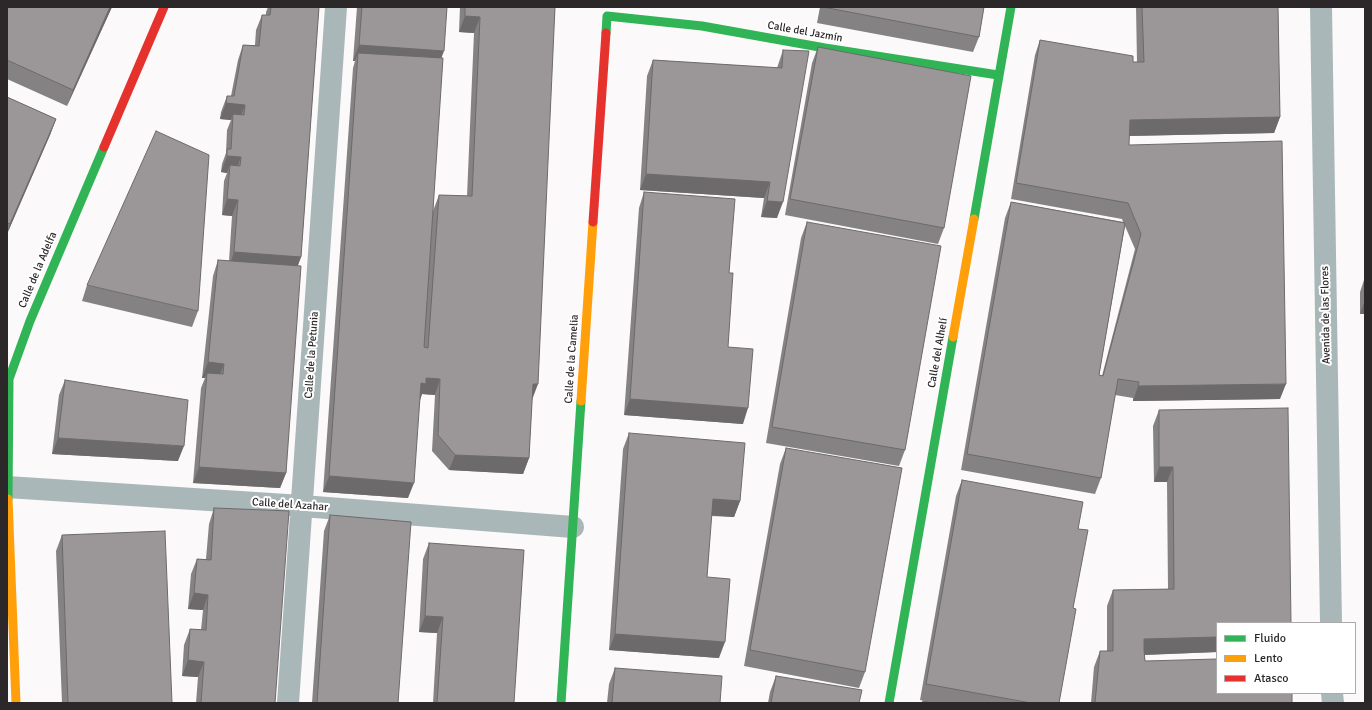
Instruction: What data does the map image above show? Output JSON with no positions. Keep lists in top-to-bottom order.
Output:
{
  "streets": {
    "street": [
      "Calle del Jazmín",
      "Calle de la Adelfa",
      "Avenida de las Flores",
      "Calle del Alhelí",
      "Calle de la Petunia",
      "Calle de la Camelia",
      "Calle del Azahar"
    ]
  },
  "crossings": [
    ["Calle del Jazmín", "Calle del Alhelí"],
    ["Calle del Jazmín", "Calle de la Camelia"],
    ["Calle de la Adelfa", "Calle del Azahar"],
    ["Calle de la Petunia", "Calle del Azahar"],
    ["Calle de la Camelia", "Calle del Azahar"]
  ],
  "legend": ["Fluido", "Lento", "Atasco"]
}
